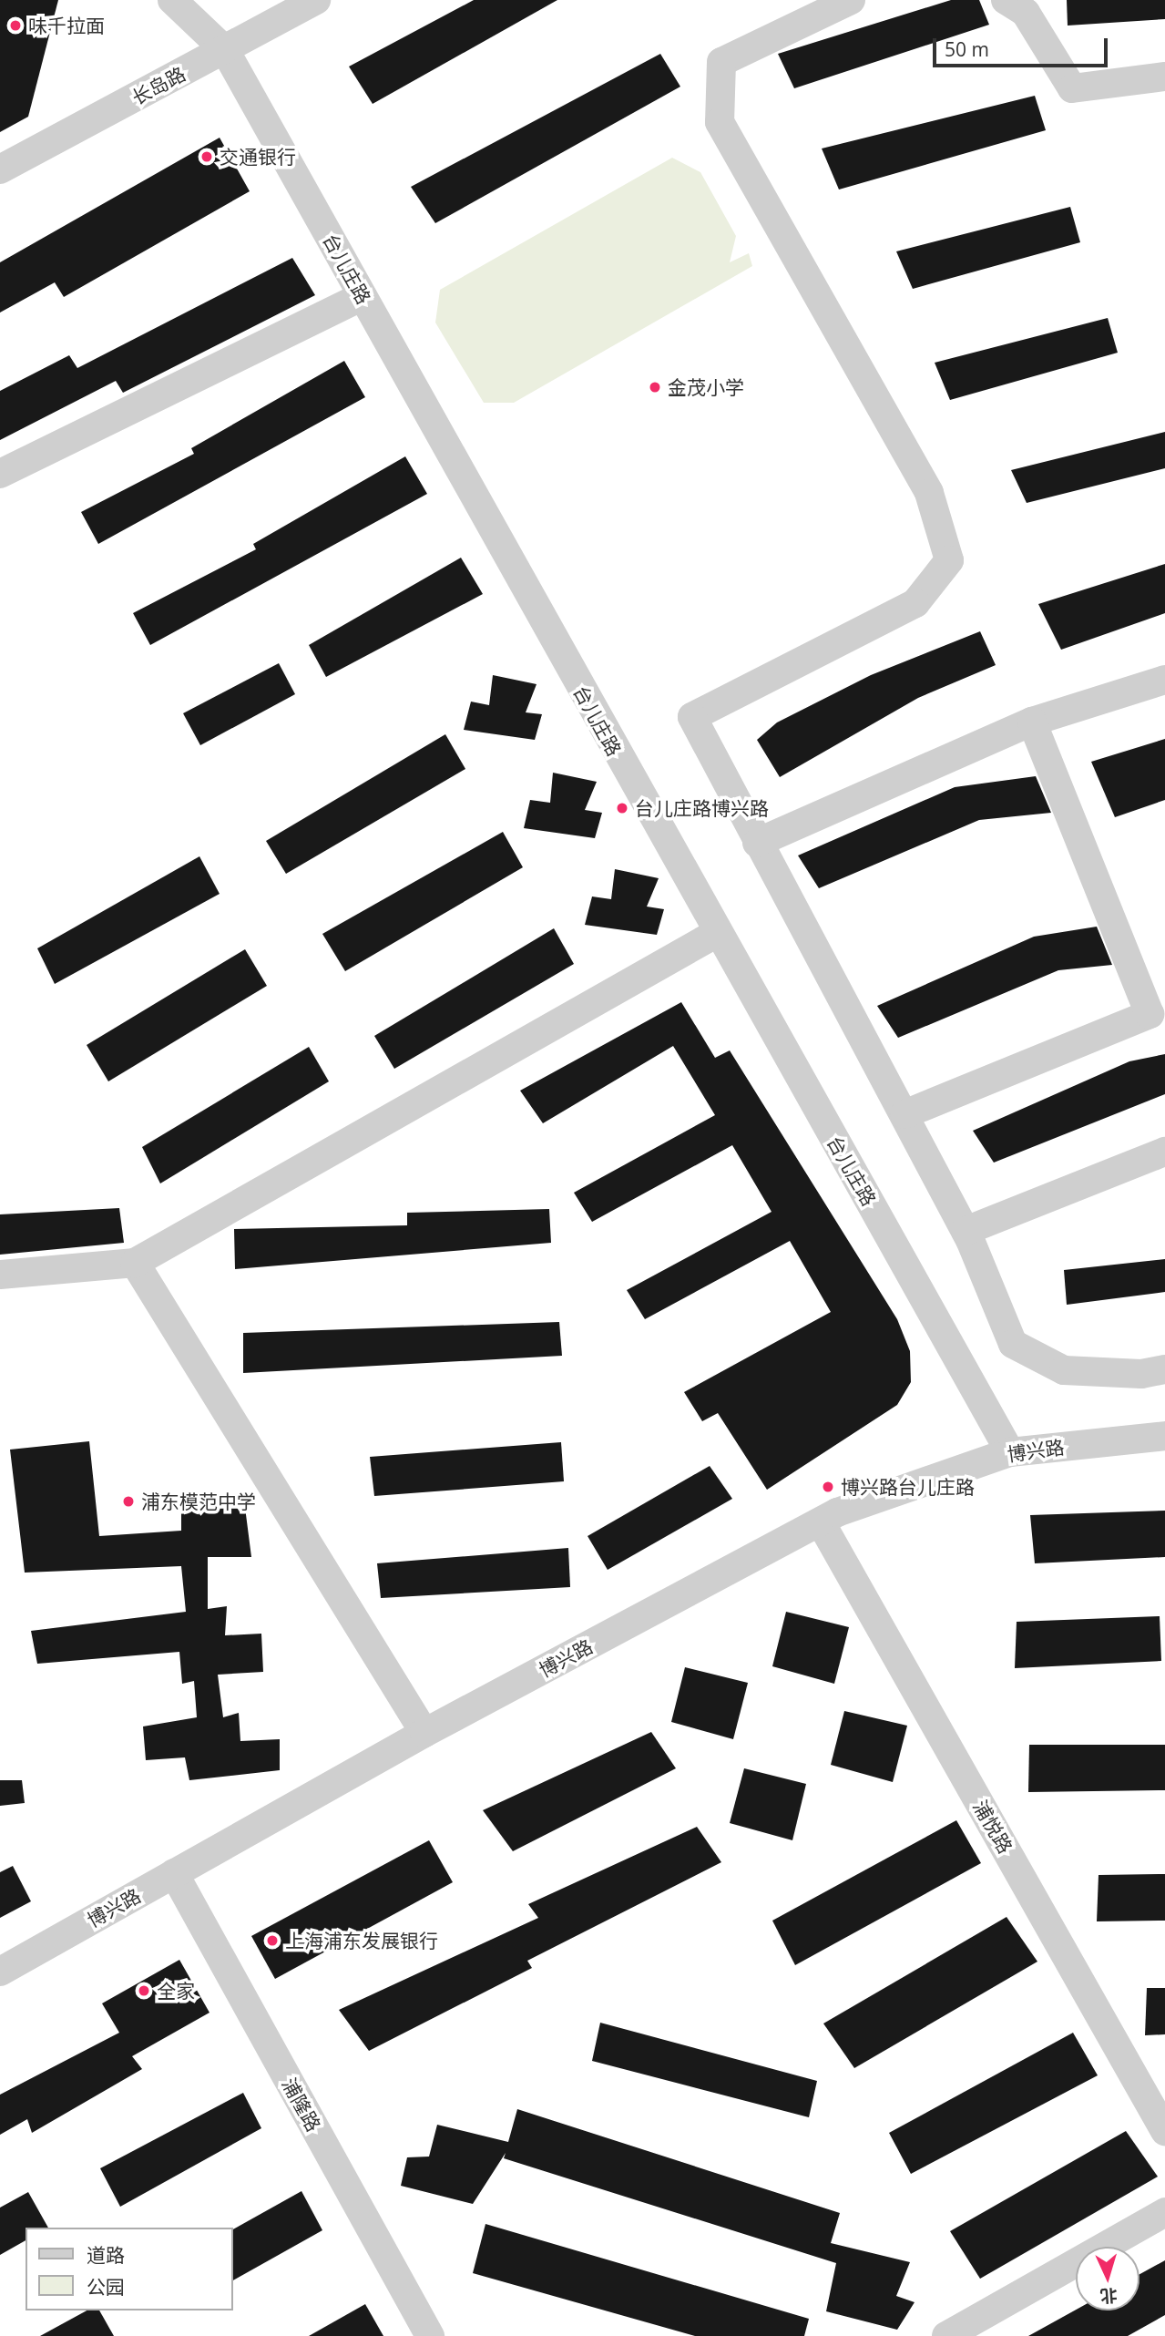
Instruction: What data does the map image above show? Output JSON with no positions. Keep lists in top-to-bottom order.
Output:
{
  "streets": {
    "street": [
      "长岛路",
      "台儿庄路",
      "博兴路",
      "浦悦路",
      "浦隆路"
    ]
  },
  "crossings": [
    ["长岛路", "台儿庄路"],
    ["台儿庄路", "博兴路"],
    ["博兴路", "浦悦路"],
    ["博兴路", "浦隆路"]
  ],
  "places": [
    "味千拉面",
    "交通银行",
    "金茂小学",
    "台儿庄路博兴路",
    "博兴路台儿庄路",
    "浦东模范中学",
    "上海浦东发展银行",
    "全家"
  ],
  "legend": ["道路", "公园"],
  "scale_bar": "50 m",
  "north": "bottom"
}
